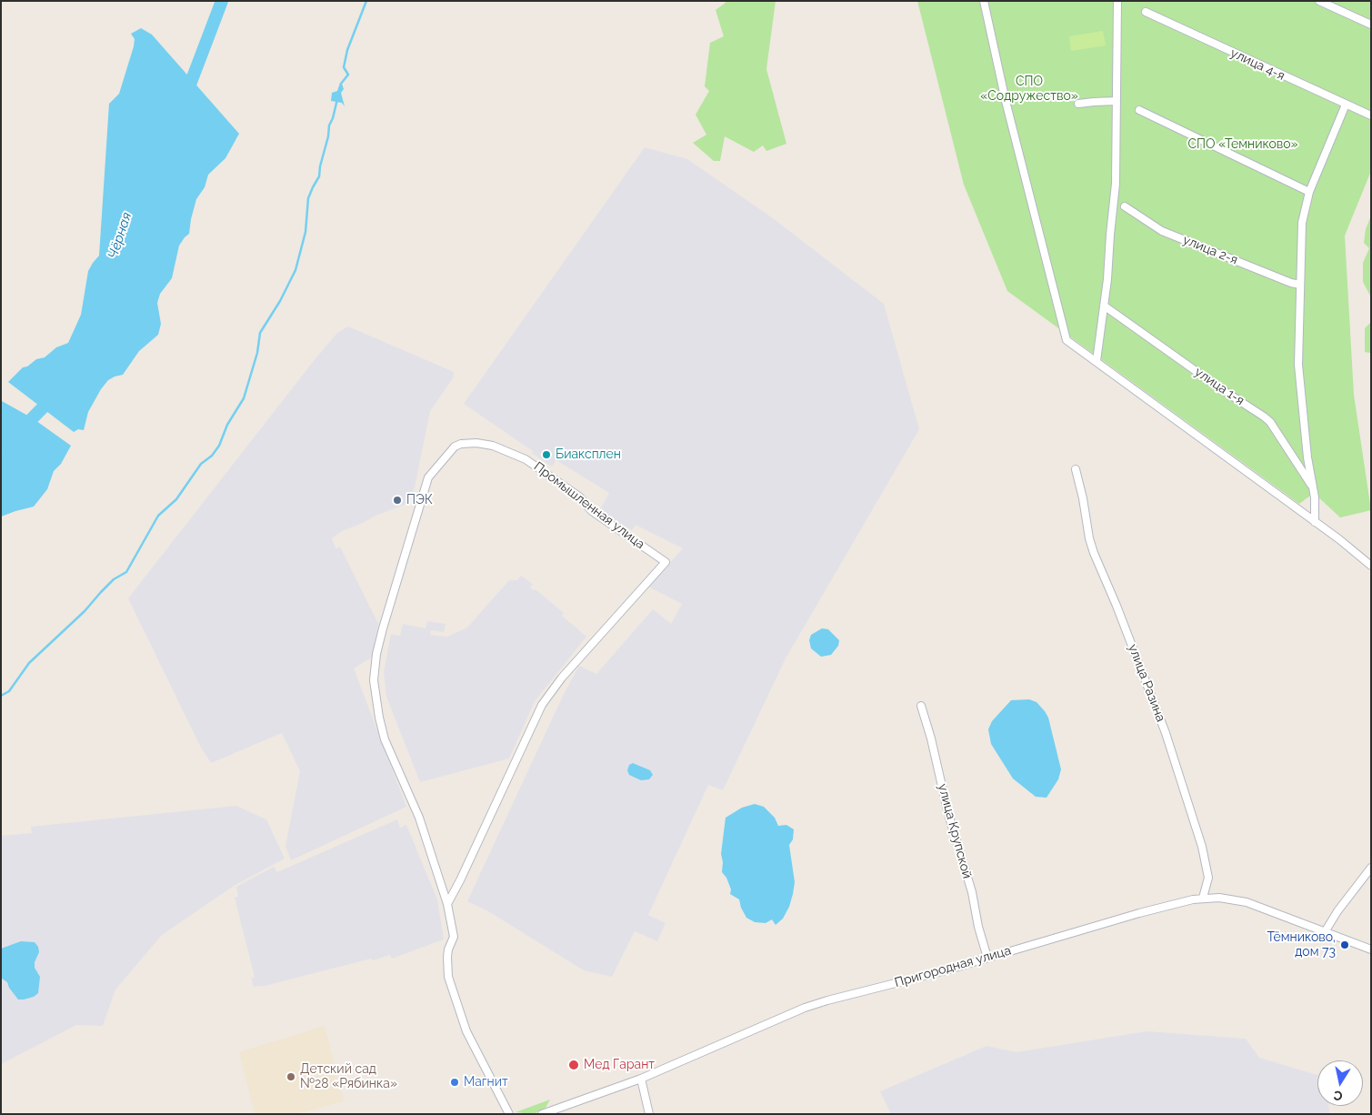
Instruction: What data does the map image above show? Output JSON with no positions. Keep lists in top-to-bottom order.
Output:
{
  "streets": {
    "street": [
      "улица 4-я",
      "улица 2-я",
      "улица 1-я",
      "Промышленная улица",
      "улица Разина",
      "улица Крупской",
      "Пригородная улица"
    ]
  },
  "crossings": [
    ["улица Разина", "Пригородная улица"],
    ["улица Крупской", "Пригородная улица"]
  ],
  "water": ["Чёрная"],
  "parks": ["СПО «Содружество»", "СПО «Темниково»"],
  "places": [
    "Биаксплен",
    "ПЭК",
    "Тёмниково, дом 73",
    "Мед Гарант",
    "Детский сад №28 «Рябинка»",
    "Магнит"
  ],
  "north": "bottom"
}
